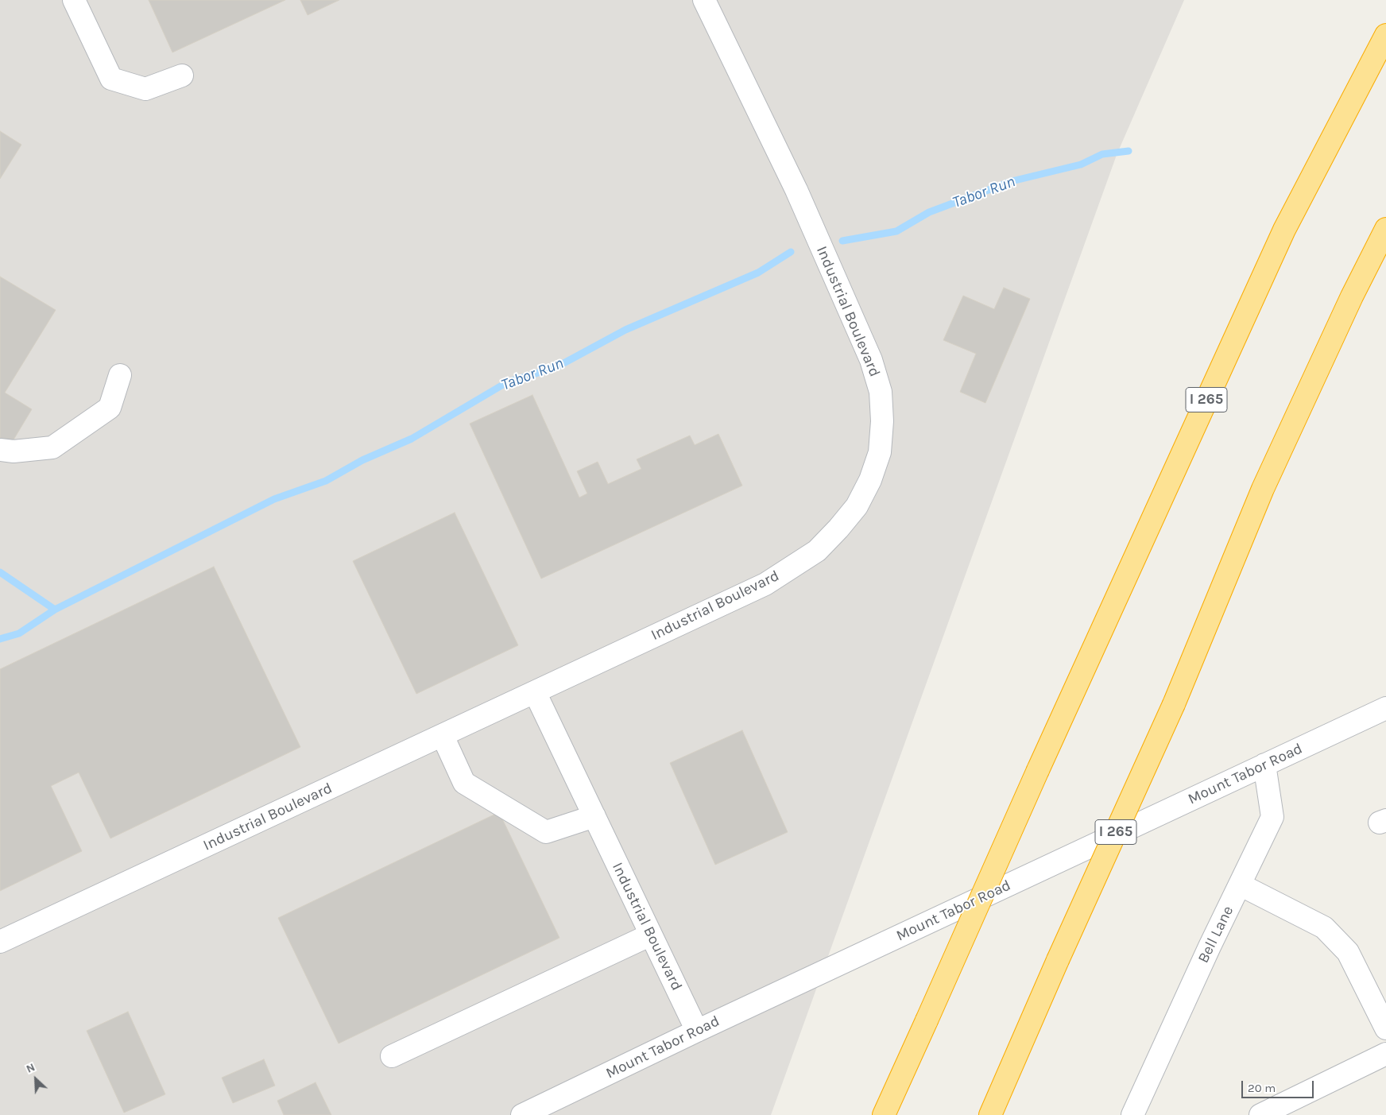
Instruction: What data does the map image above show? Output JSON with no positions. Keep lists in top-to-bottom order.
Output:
{
  "streets": {
    "highway": ["I 265"],
    "street": ["Industrial Boulevard", "Mount Tabor Road", "Bell Lane"]
  },
  "crossings": [
    ["Industrial Boulevard", "Mount Tabor Road"],
    ["Mount Tabor Road", "Bell Lane"]
  ],
  "water": ["Tabor Run"],
  "scale_bar": "20 m",
  "north": "top left"
}
